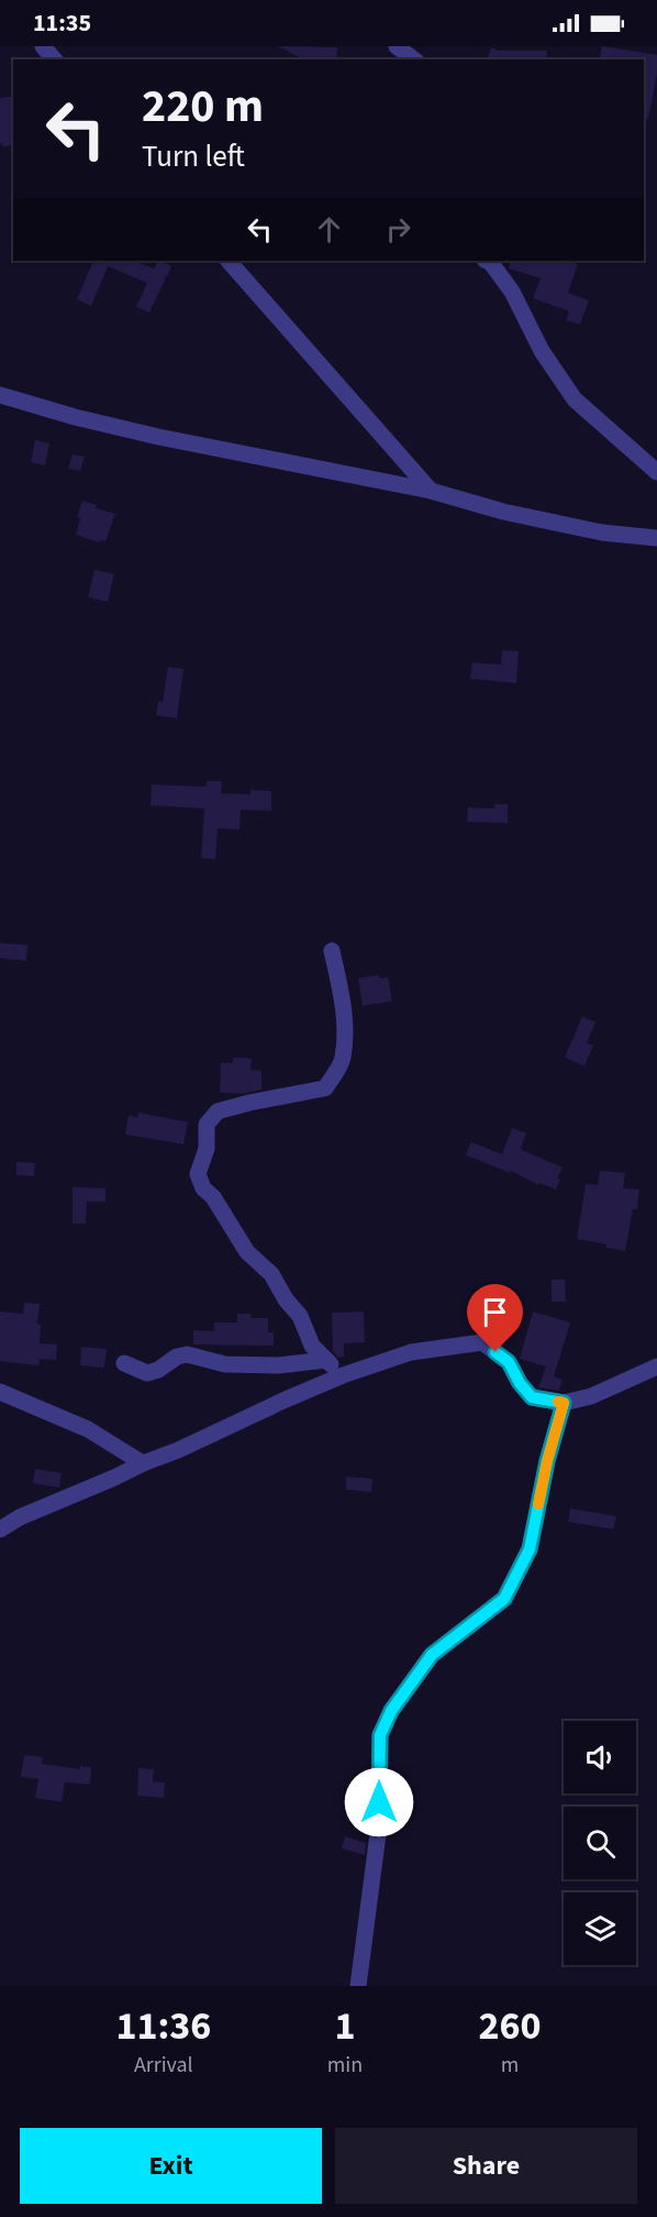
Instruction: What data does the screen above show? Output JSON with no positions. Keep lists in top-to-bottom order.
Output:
{
  "page": {
    "status": "11:35",
    "turn": ["220 m", "Turn left"],
    "eta": [
      "11:36",
      "Arrival",
      "1",
      "min",
      "260",
      "m"
    ],
    "buttons": ["Exit", "Share"]
  }
}
